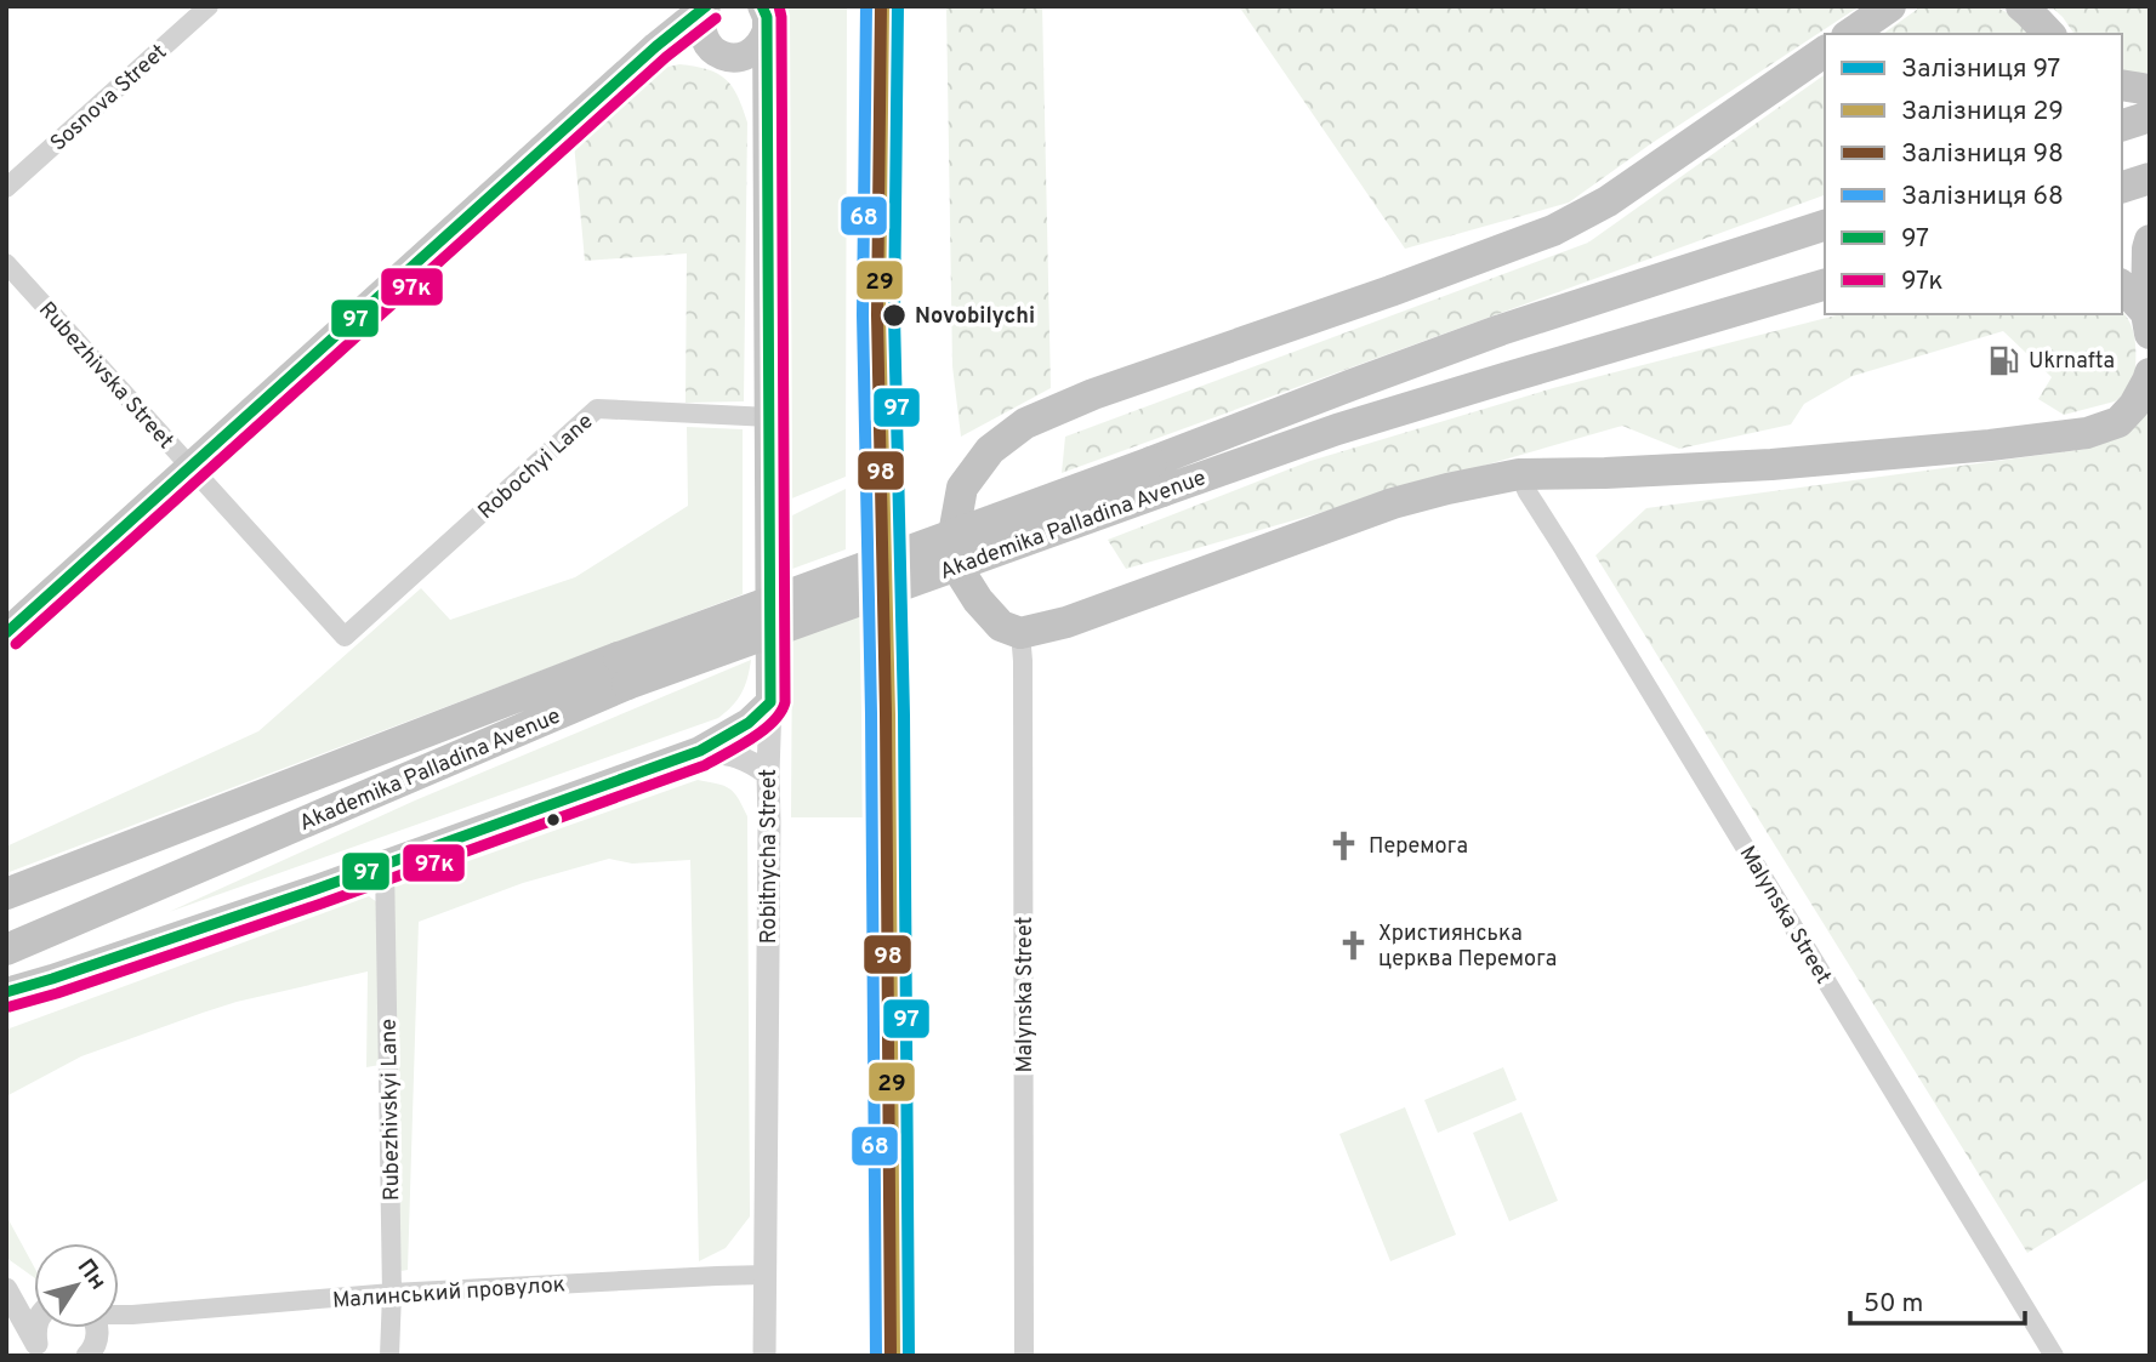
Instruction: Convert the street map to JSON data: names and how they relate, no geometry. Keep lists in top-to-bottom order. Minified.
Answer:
{"streets":{"highway":["Akademika Palladina Avenue"],"main road":["Robitnycha Street"],"street":["Sosnova Street","Rubezhivska Street","Robochyi Lane","Malynska Street","Rubezhivskyi Lane","Малинський провулок"]},"crossings":[["Rubezhivska Street","Robochyi Lane"],["Robochyi Lane","Robitnycha Street"],["Robitnycha Street","Малинський провулок"],["Rubezhivskyi Lane","Малинський провулок"]],"places":{"other":["Novobilychi"],"fuel station":["Ukrnafta"],"church":["Перемога","Християнська церква Перемога"]},"lines":["rail line 97","rail line 29","rail line 98","rail line 68","transit line 97","transit line 97к"],"legend":["Залізниця 97","Залізниця 29","Залізниця 98","Залізниця 68","97","97к"],"scale_bar":"50 m","north":"top right"}
